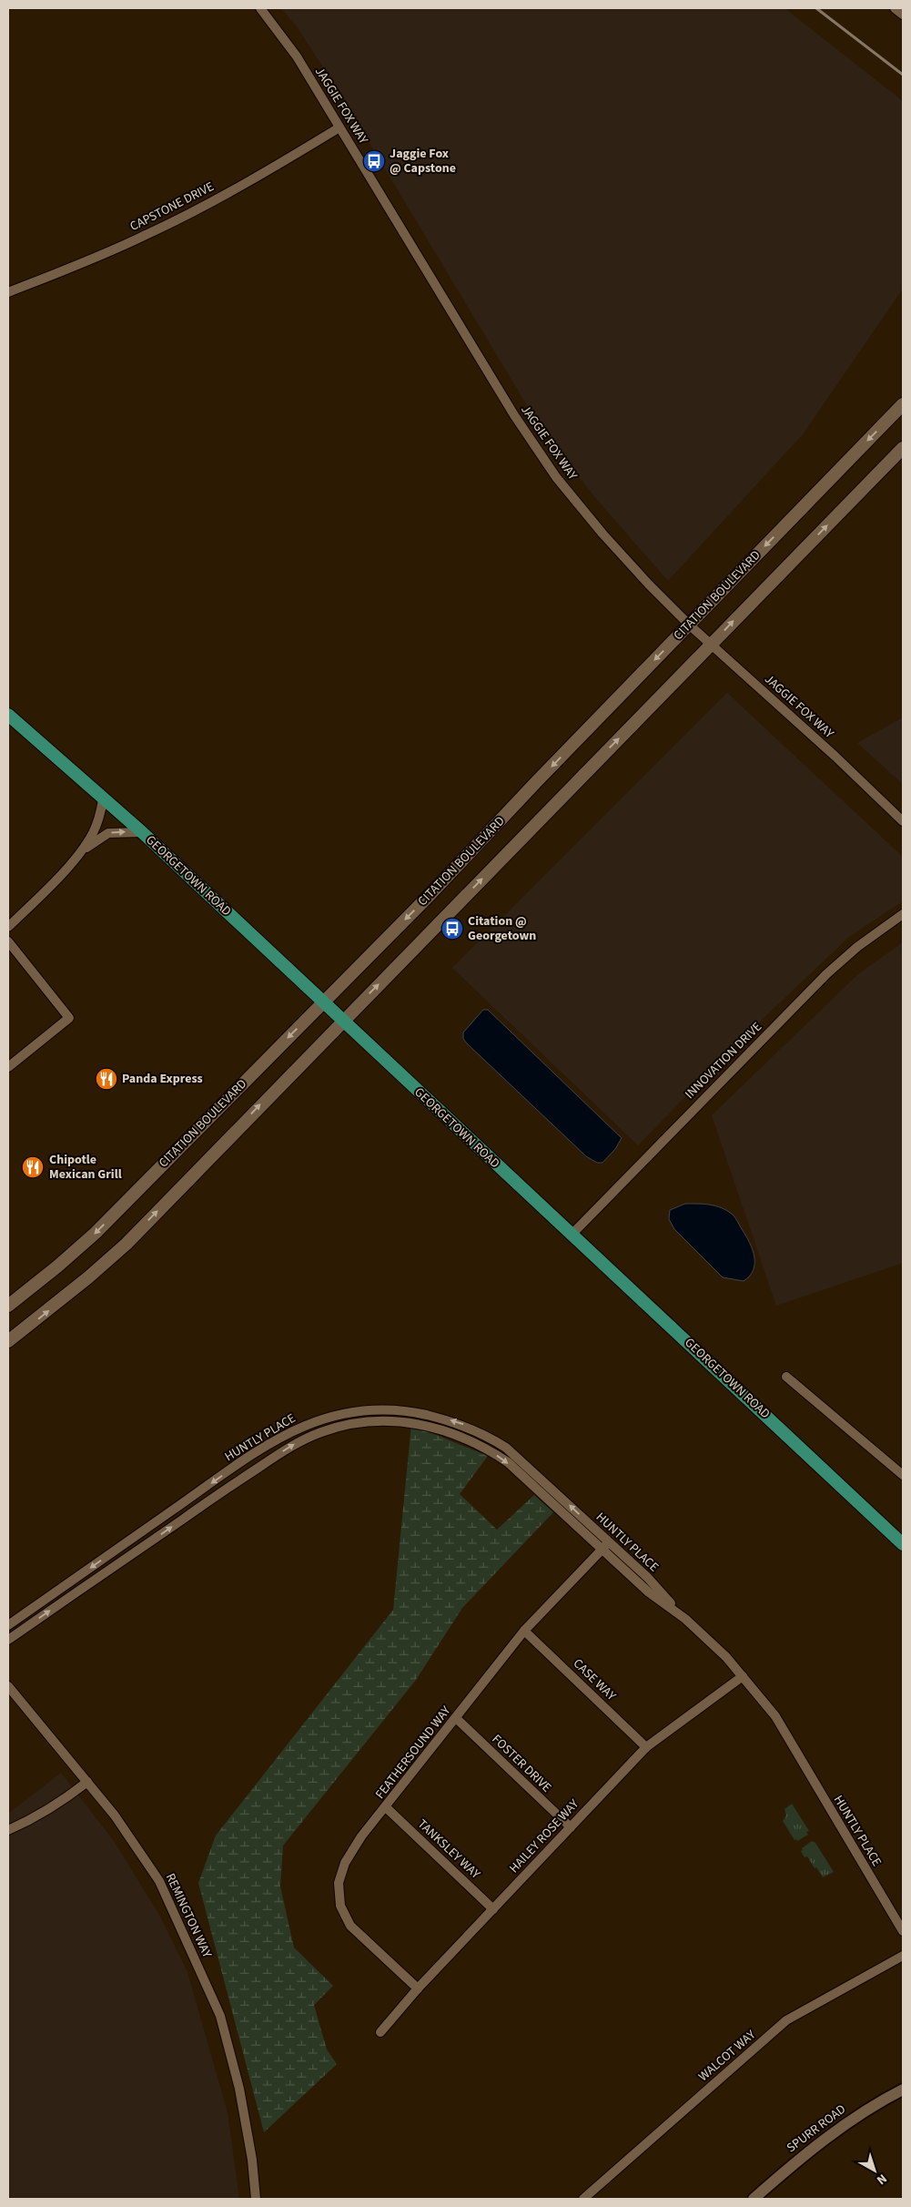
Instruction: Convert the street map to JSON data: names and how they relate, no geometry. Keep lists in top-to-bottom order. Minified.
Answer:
{"streets":{"main road":["CITATION BOULEVARD","GEORGETOWN ROAD"],"street":["JAGGIE FOX WAY","CAPSTONE DRIVE","INNOVATION DRIVE","HUNTLY PLACE","CASE WAY","FEATHERSOUND WAY","FOSTER DRIVE","HAILEY ROSE WAY","TANKSLEY WAY","REMINGTON WAY","WALCOT WAY","SPURR ROAD"]},"crossings":[["JAGGIE FOX WAY","CAPSTONE DRIVE"],["JAGGIE FOX WAY","CITATION BOULEVARD"],["CITATION BOULEVARD","GEORGETOWN ROAD"],["GEORGETOWN ROAD","INNOVATION DRIVE"],["HUNTLY PLACE","FEATHERSOUND WAY"],["HUNTLY PLACE","HAILEY ROSE WAY"],["CASE WAY","FEATHERSOUND WAY"],["CASE WAY","HAILEY ROSE WAY"],["FEATHERSOUND WAY","FOSTER DRIVE"],["FEATHERSOUND WAY","HAILEY ROSE WAY"],["FEATHERSOUND WAY","TANKSLEY WAY"],["FOSTER DRIVE","HAILEY ROSE WAY"],["HAILEY ROSE WAY","TANKSLEY WAY"]],"places":{"bus stop":["Jaggie Fox @ Capstone","Citation @ Georgetown"],"restaurant":["Panda Express","Chipotle Mexican Grill"]},"north":"bottom right"}
